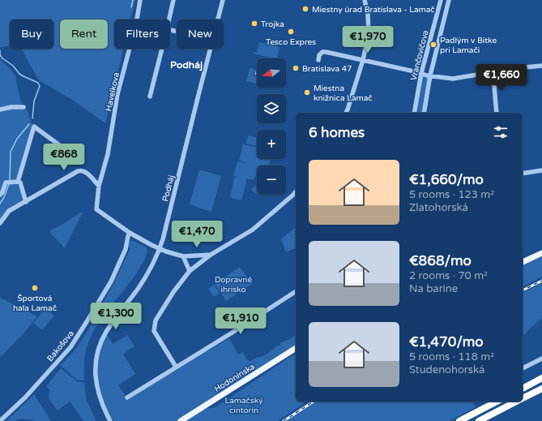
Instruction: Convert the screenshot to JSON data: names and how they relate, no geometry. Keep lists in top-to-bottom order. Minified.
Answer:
{"streets":{"main road":["Hodonínska"],"street":["Vrančovičova","Havelkova","Podháj","Bakošova"]},"crossings":[["Havelkova","Bakošova"]],"districts":["Podháj"],"parks":["Dopravné ihrisko","Lamačský cintorín"],"places":["Miestny úrad Bratislava - Lamač","Trojka","Tesco Expres","Padlým v Bitke pri Lamači","Bratislava 47","Miestna knižnica Lamač","Športová hala Lamač"],"north":"left","page":{"chip":["Buy","Rent","Filters","New"],"price":["€1,970","€1,660","€868","€1,470","€1,300","€1,910"],"map_buttons":["+","−"],"heading":"6 homes","list":[{"name":"€1,660/mo","note":"5 rooms · 123 m² · Zlatohorská"},{"name":"€868/mo","note":"2 rooms · 70 m² · Na barine"},{"name":"€1,470/mo","note":"5 rooms · 118 m² · Studenohorská"}]}}
